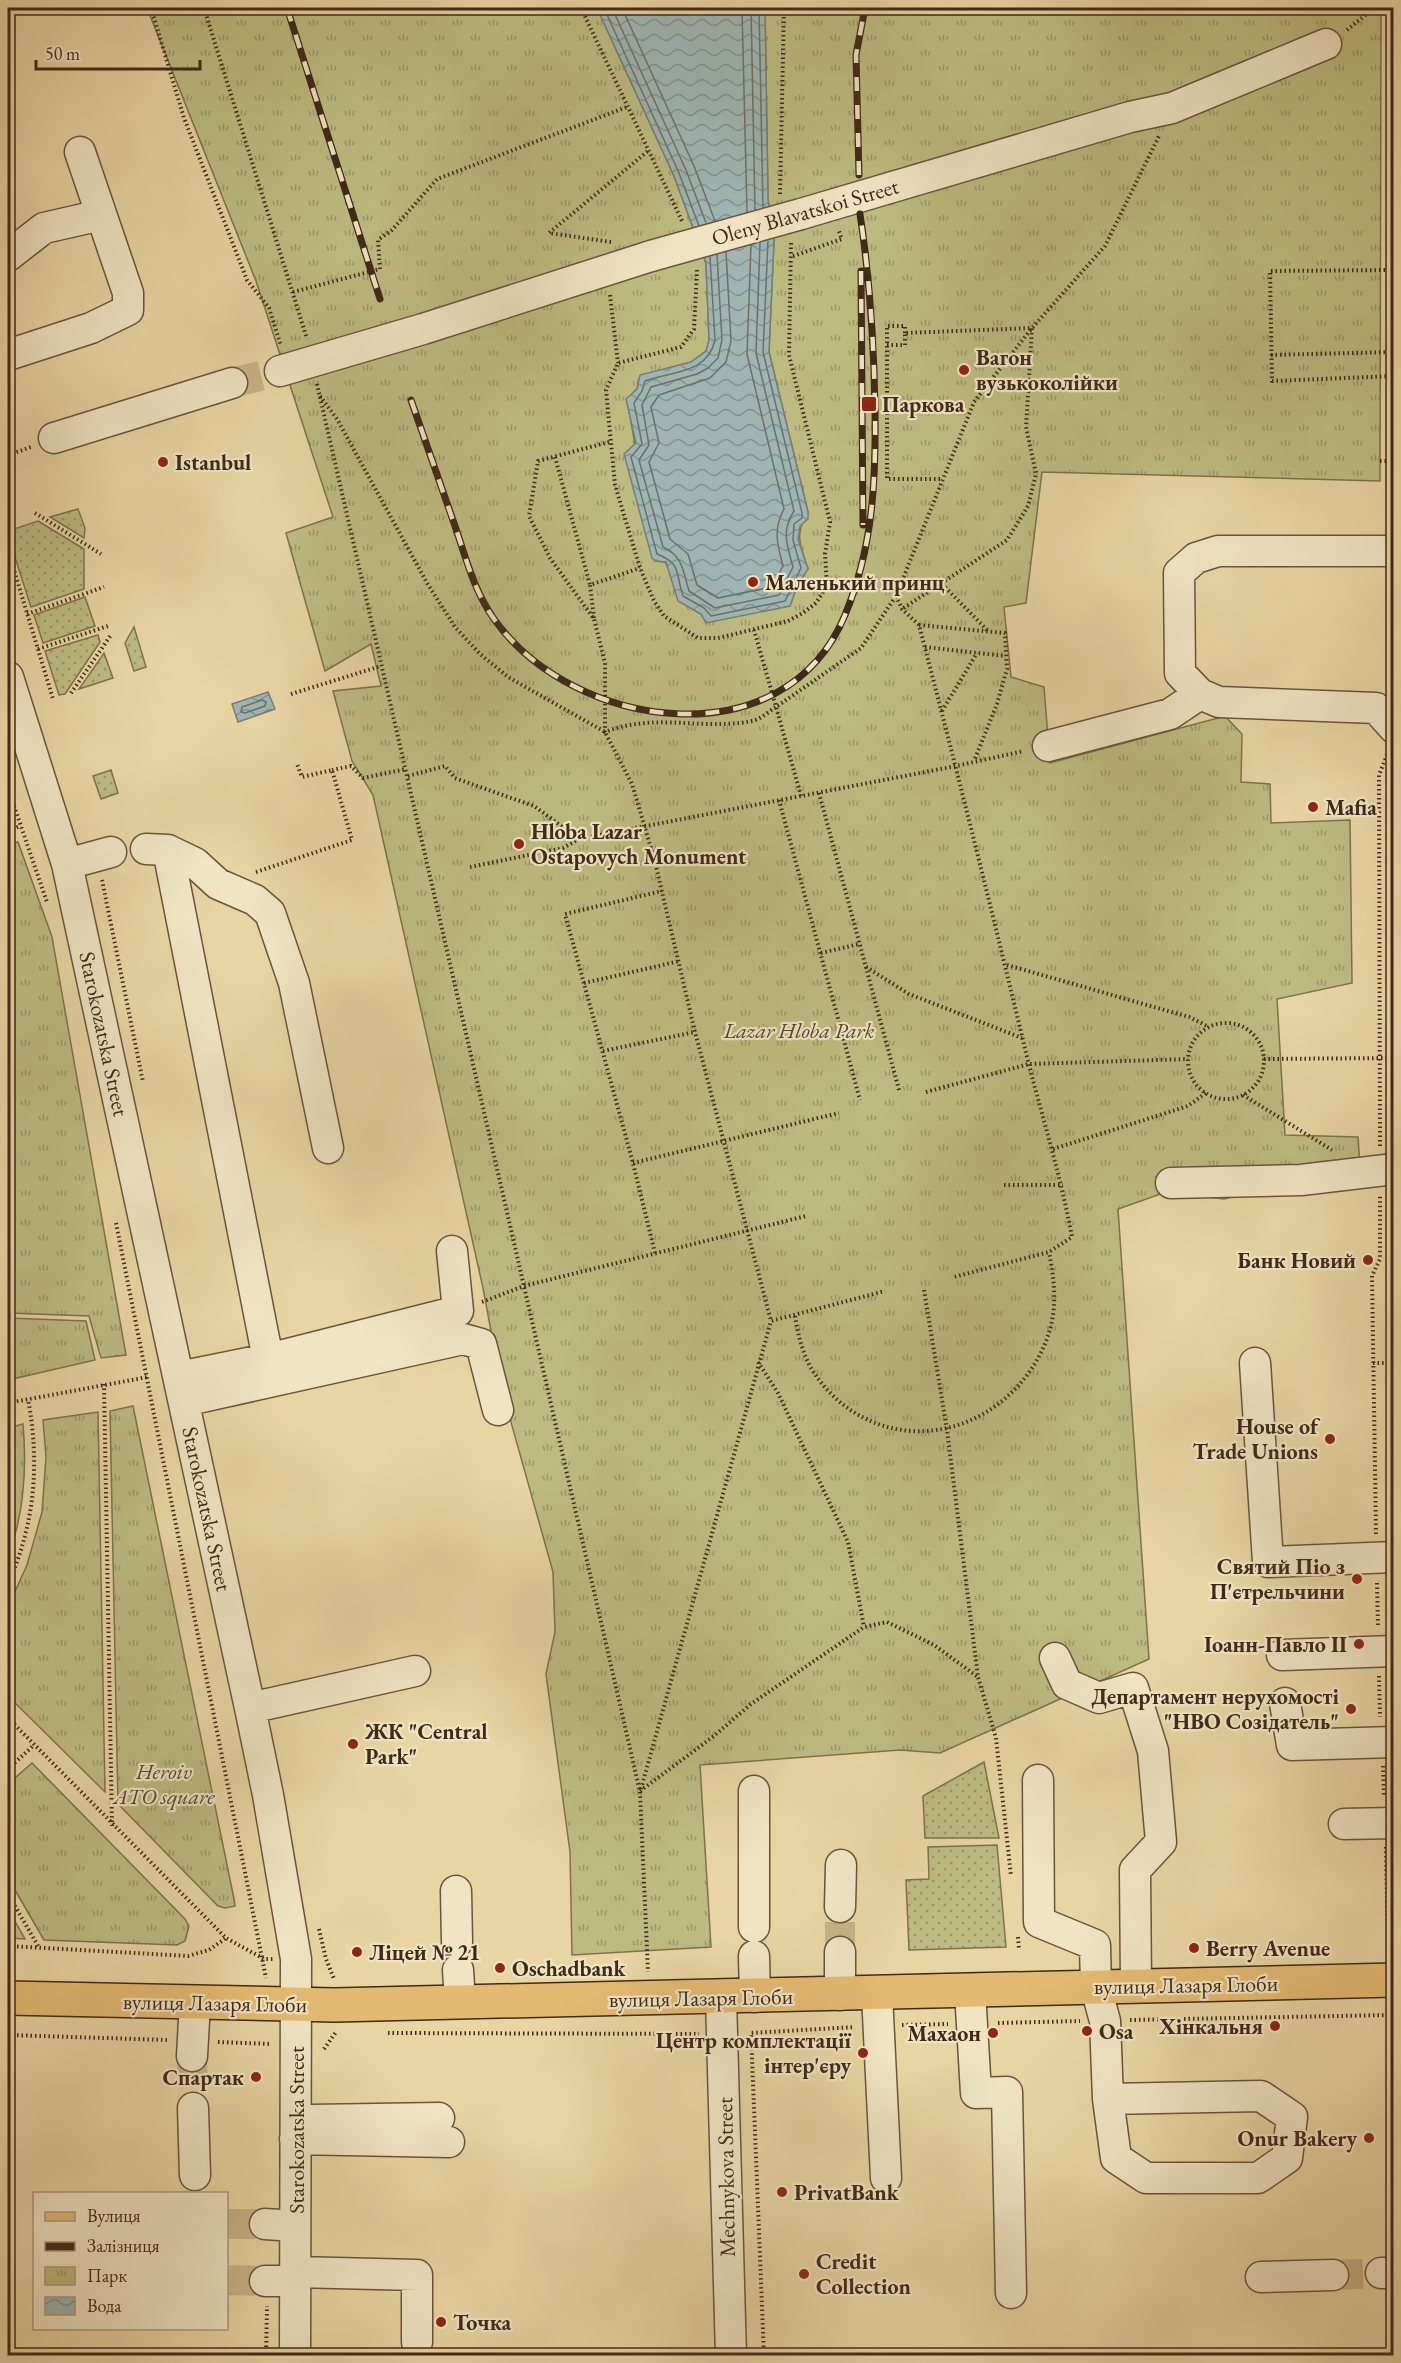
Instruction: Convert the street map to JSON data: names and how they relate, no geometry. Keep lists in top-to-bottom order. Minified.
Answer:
{"streets":{"main road":["вулиця Лазаря Глоби"],"street":["Oleny Blavatskoi Street","Starokozatska Street","Mechnykova Street"]},"crossings":[["Starokozatska Street","вулиця Лазаря Глоби"],["вулиця Лазаря Глоби","Mechnykova Street"]],"parks":["Lazar Hloba Park","Heroiv ATO square"],"places":{"other":["Вагон вузькоколійки","Istanbul","Маленький принц","Mafia","Hloba Lazar Ostapovych Monument","Банк Новий","House of Trade Unions","Святий Піо з П'єтрельчини","Іоанн-Павло II","Департамент нерухомості \"НВО Созідатель\"","ЖК \"Central Park\"","Berry Avenue","Ліцей № 21","Oschadbank","Хінкальня","Osa","Махаон","Центр комплектації інтер'єру","Спартак","Onur Bakery","PrivatBank","Credit Collection","Точка"],"transit":["Паркова"]},"legend":["Вулиця","Залізниця","Парк","Вода"],"scale_bar":"50 m"}
